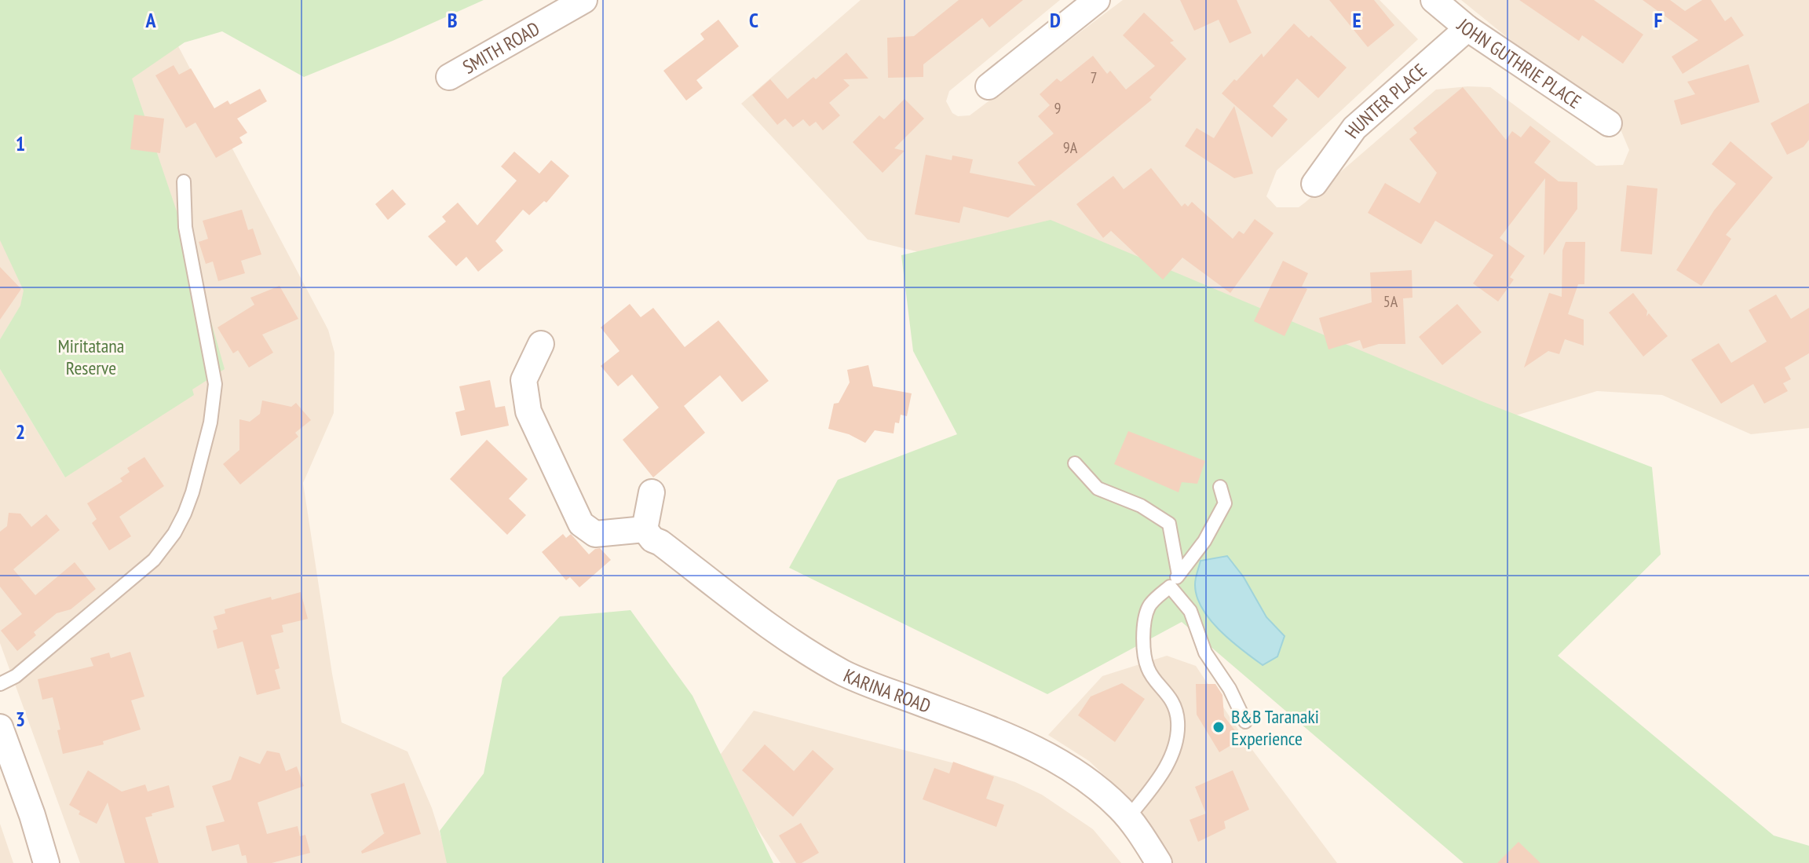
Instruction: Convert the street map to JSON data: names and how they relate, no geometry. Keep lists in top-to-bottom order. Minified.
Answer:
{"streets":{"street":["SMITH ROAD","JOHN GUTHRIE PLACE","HUNTER PLACE","KARINA ROAD"]},"crossings":[["JOHN GUTHRIE PLACE","HUNTER PLACE"]],"parks":["Miritatana Reserve"],"places":["B&B Taranaki Experience"],"house_numbers":["7","9","9A","5A"],"grid":{"columns":["A","B","C","D","E","F"],"rows":["1","2","3"]}}
